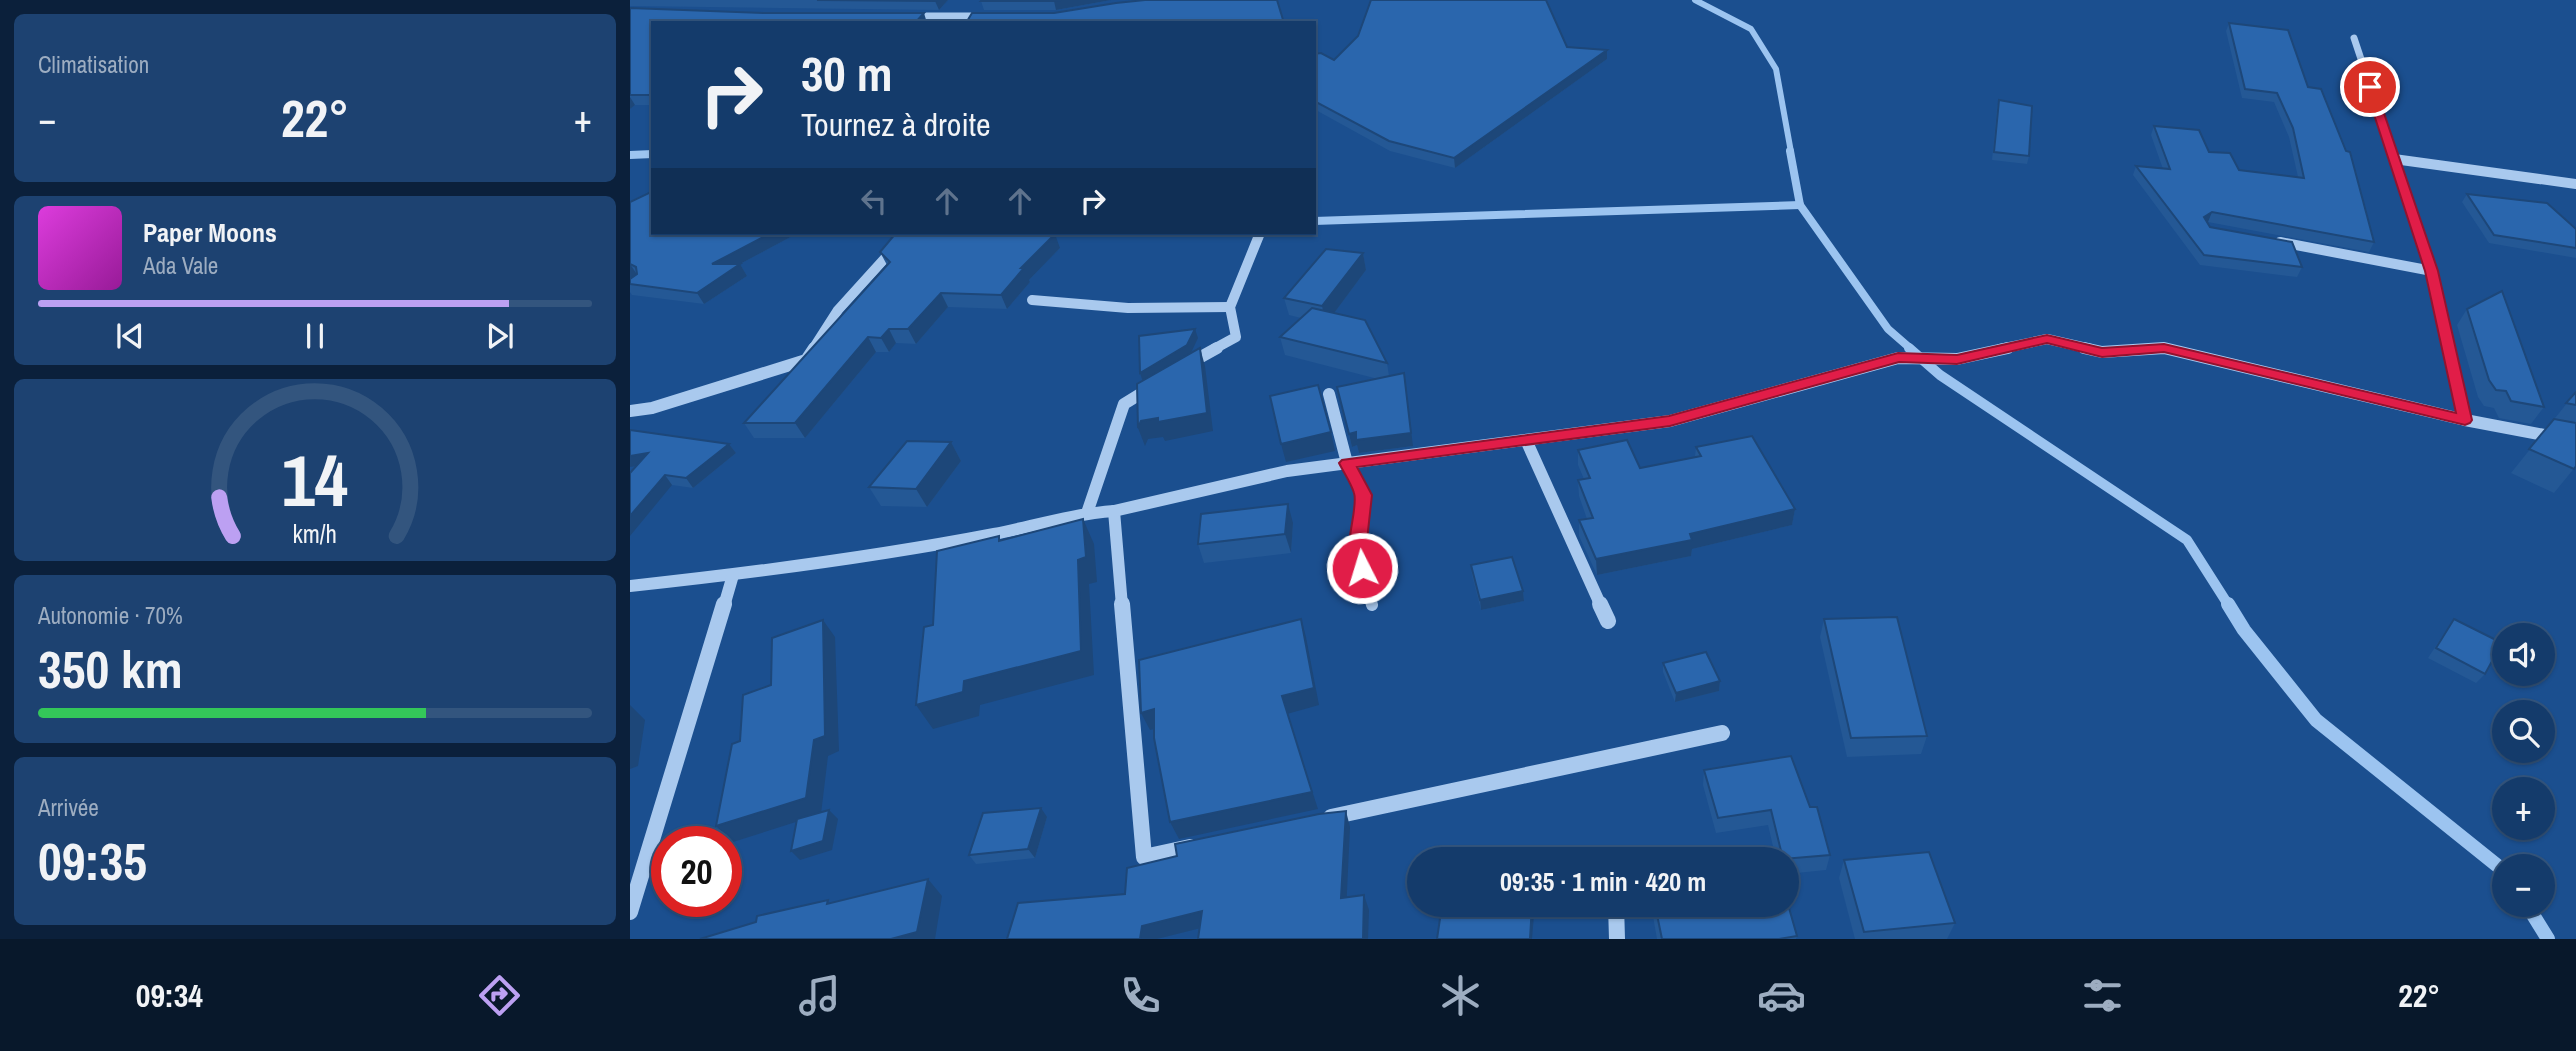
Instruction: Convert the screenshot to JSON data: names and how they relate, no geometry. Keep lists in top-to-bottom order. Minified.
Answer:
{"page":{"tile":["Climatisation",["Autonomie · 70%","350 km"],["Arrivée","09:35"]],"turn":["30 m","Tournez à droite"],"heat":["−","22°","+"],"song":["Paper Moons","Ada Vale"],"map_buttons":["+","−"],"limit":"20","trip":"09:35 · 1 min · 420 m","tabs":["09:34","22°"],"gauge":["14","km/h"]}}
